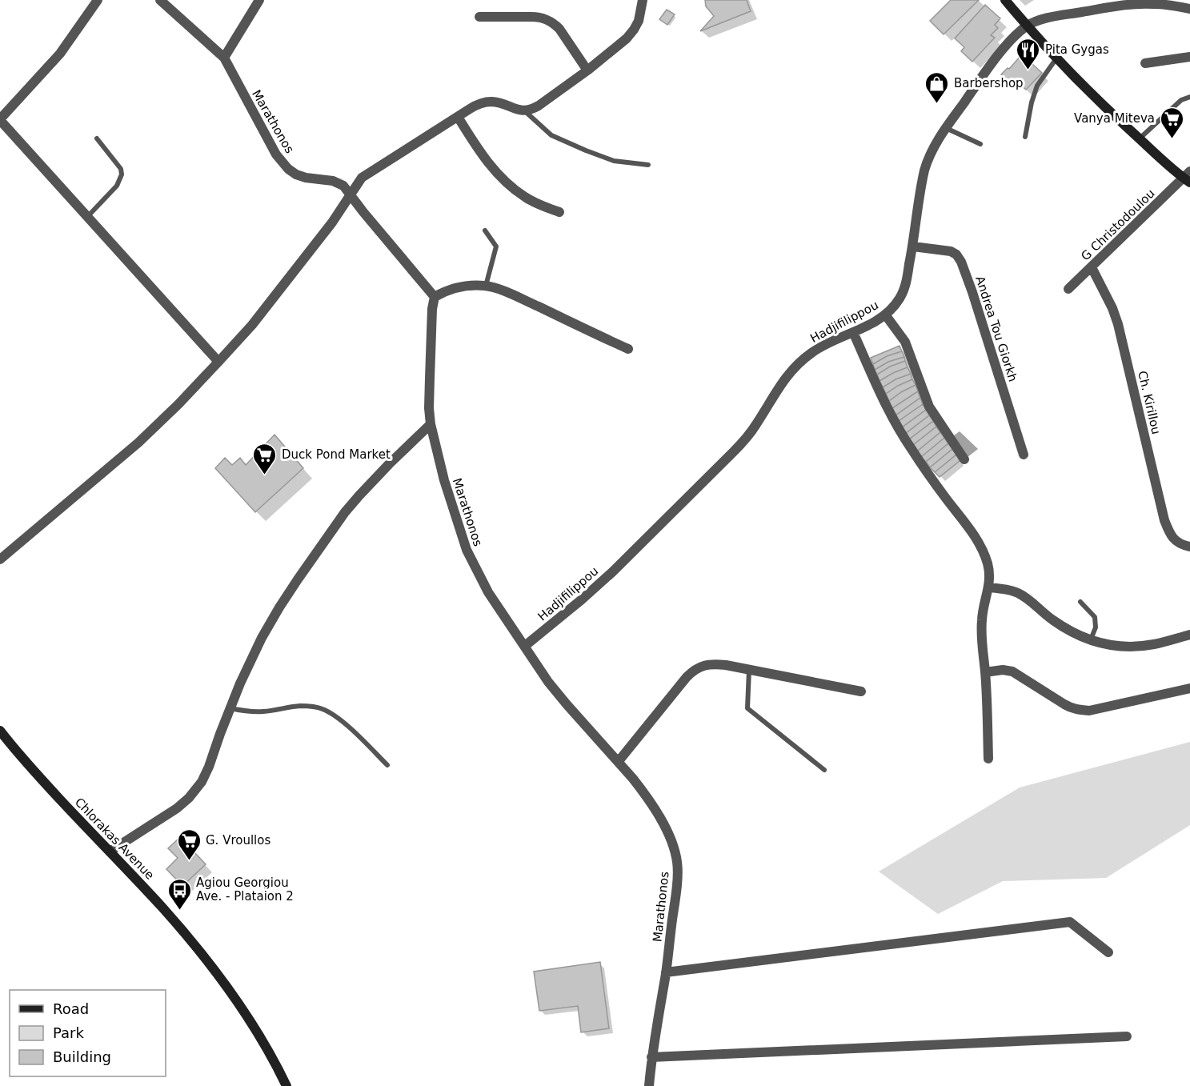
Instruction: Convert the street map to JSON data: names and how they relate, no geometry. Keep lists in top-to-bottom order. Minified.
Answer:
{"streets":{"main road":["Chlorakas Avenue"],"street":["Marathonos","G Christodoulou","Hadjifilippou","Andrea Tou Giorkh","Ch. Kirillou"]},"crossings":[["Marathonos","Hadjifilippou"],["G Christodoulou","Ch. Kirillou"],["Hadjifilippou","Andrea Tou Giorkh"]],"places":{"restaurant":["Pita Gygas"],"shop":["Barbershop"],"supermarket":["Vanya Miteva","Duck Pond Market","G. Vroullos"],"bus stop":["Agiou Georgiou Ave. - Plataion 2"]},"legend":["Road","Park","Building"]}
